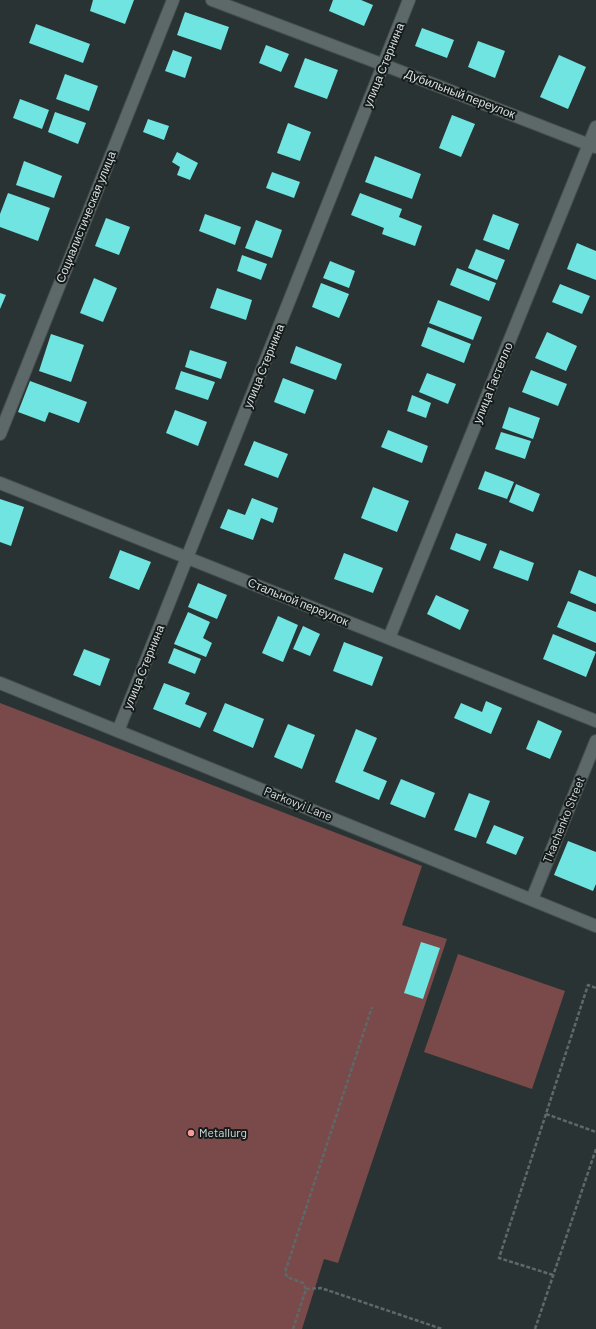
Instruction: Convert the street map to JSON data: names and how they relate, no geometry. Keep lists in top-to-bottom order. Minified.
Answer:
{"streets":{"street":["улица Стернина","Дубильный переулок","Социалистическая улица","улица Гастелло","Стальной переулок","Parkovyi Lane","Tkachenko Street"]},"crossings":[["улица Стернина","Дубильный переулок"],["улица Стернина","Стальной переулок"],["улица Стернина","Parkovyi Lane"],["Дубильный переулок","улица Гастелло"],["улица Гастелло","Стальной переулок"],["Parkovyi Lane","Tkachenko Street"]],"places":["Metallurg"]}
